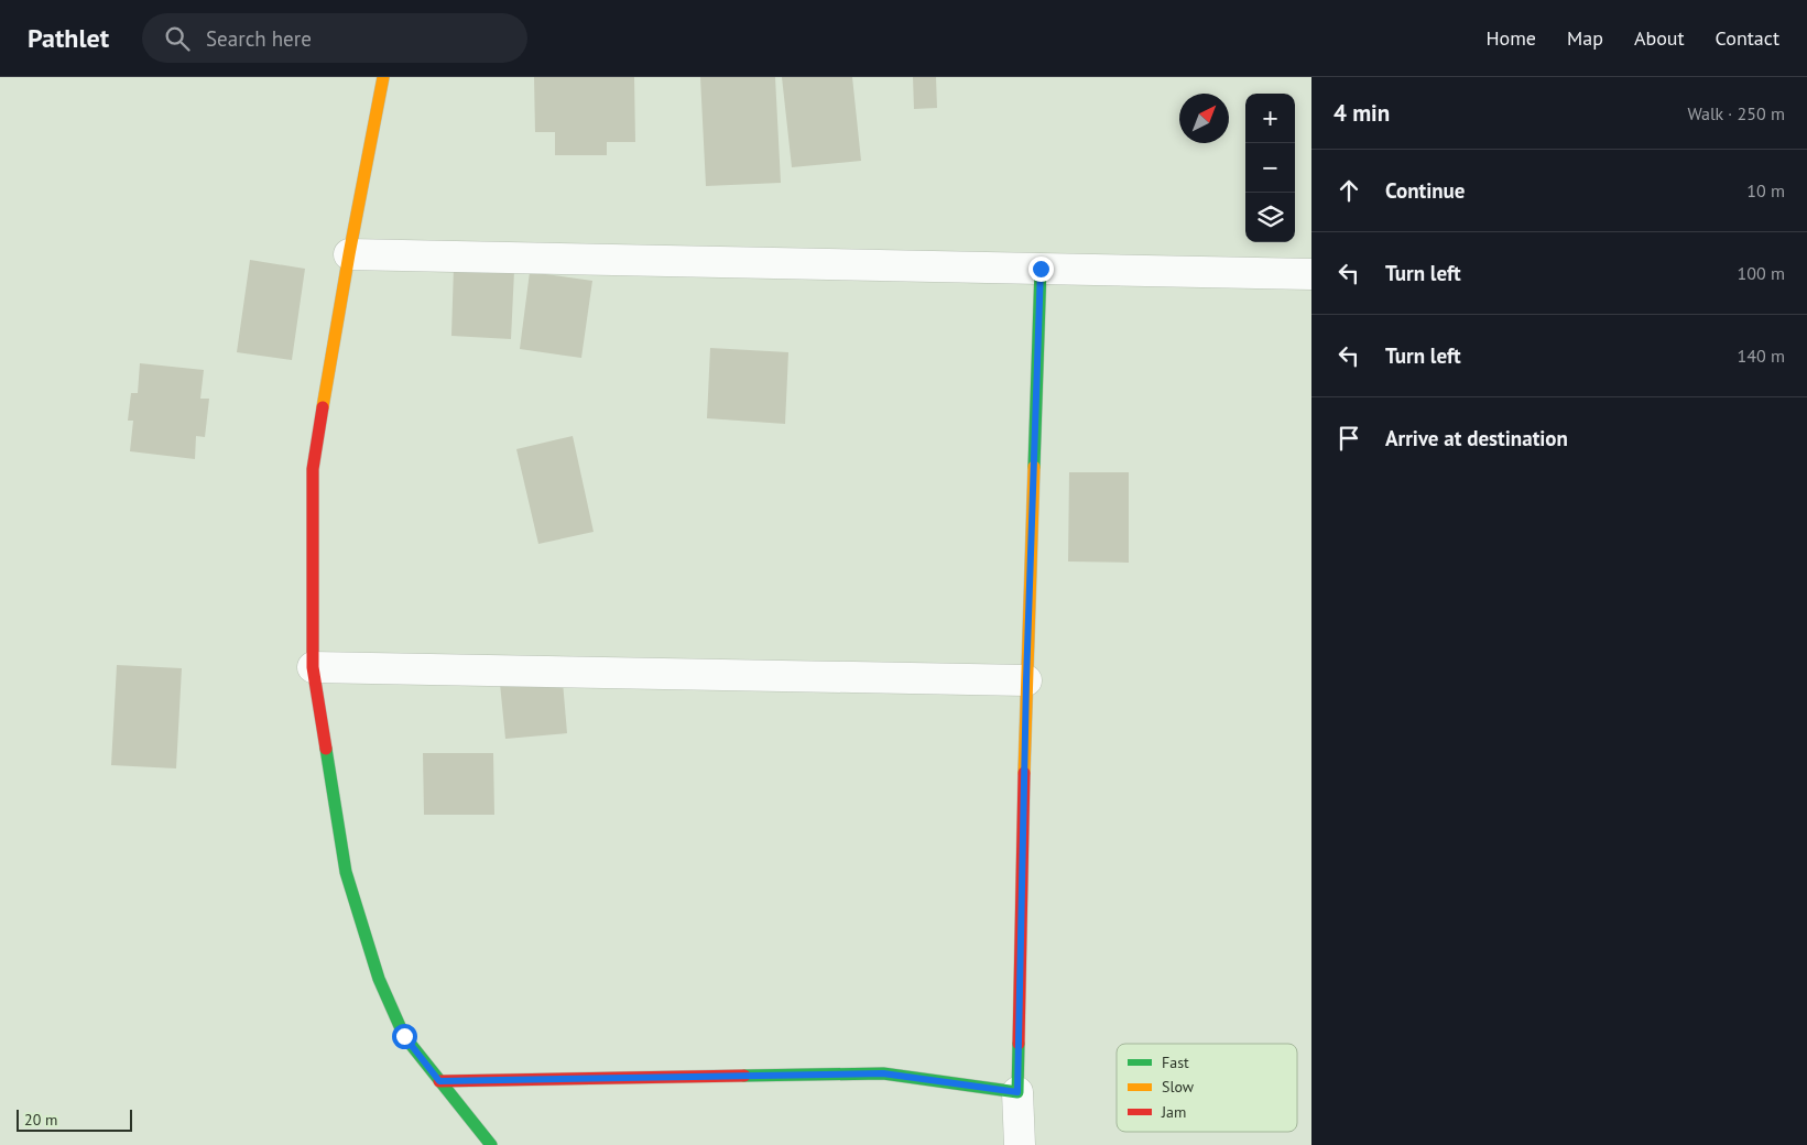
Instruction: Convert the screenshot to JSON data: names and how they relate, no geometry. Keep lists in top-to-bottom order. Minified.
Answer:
{"legend":["Fast","Slow","Jam"],"scale_bar":"20 m","north":"top right","page":{"header":"Pathlet","search":"Search here","nav":["Home","Map","About","Contact"],"heading":["4 min","Walk · 250 m"],"map_buttons":["+","−"],"list":[["Continue","10 m"],["Turn left","100 m"],["Turn left","140 m"],"Arrive at destination"],"scale":"20 m"}}
